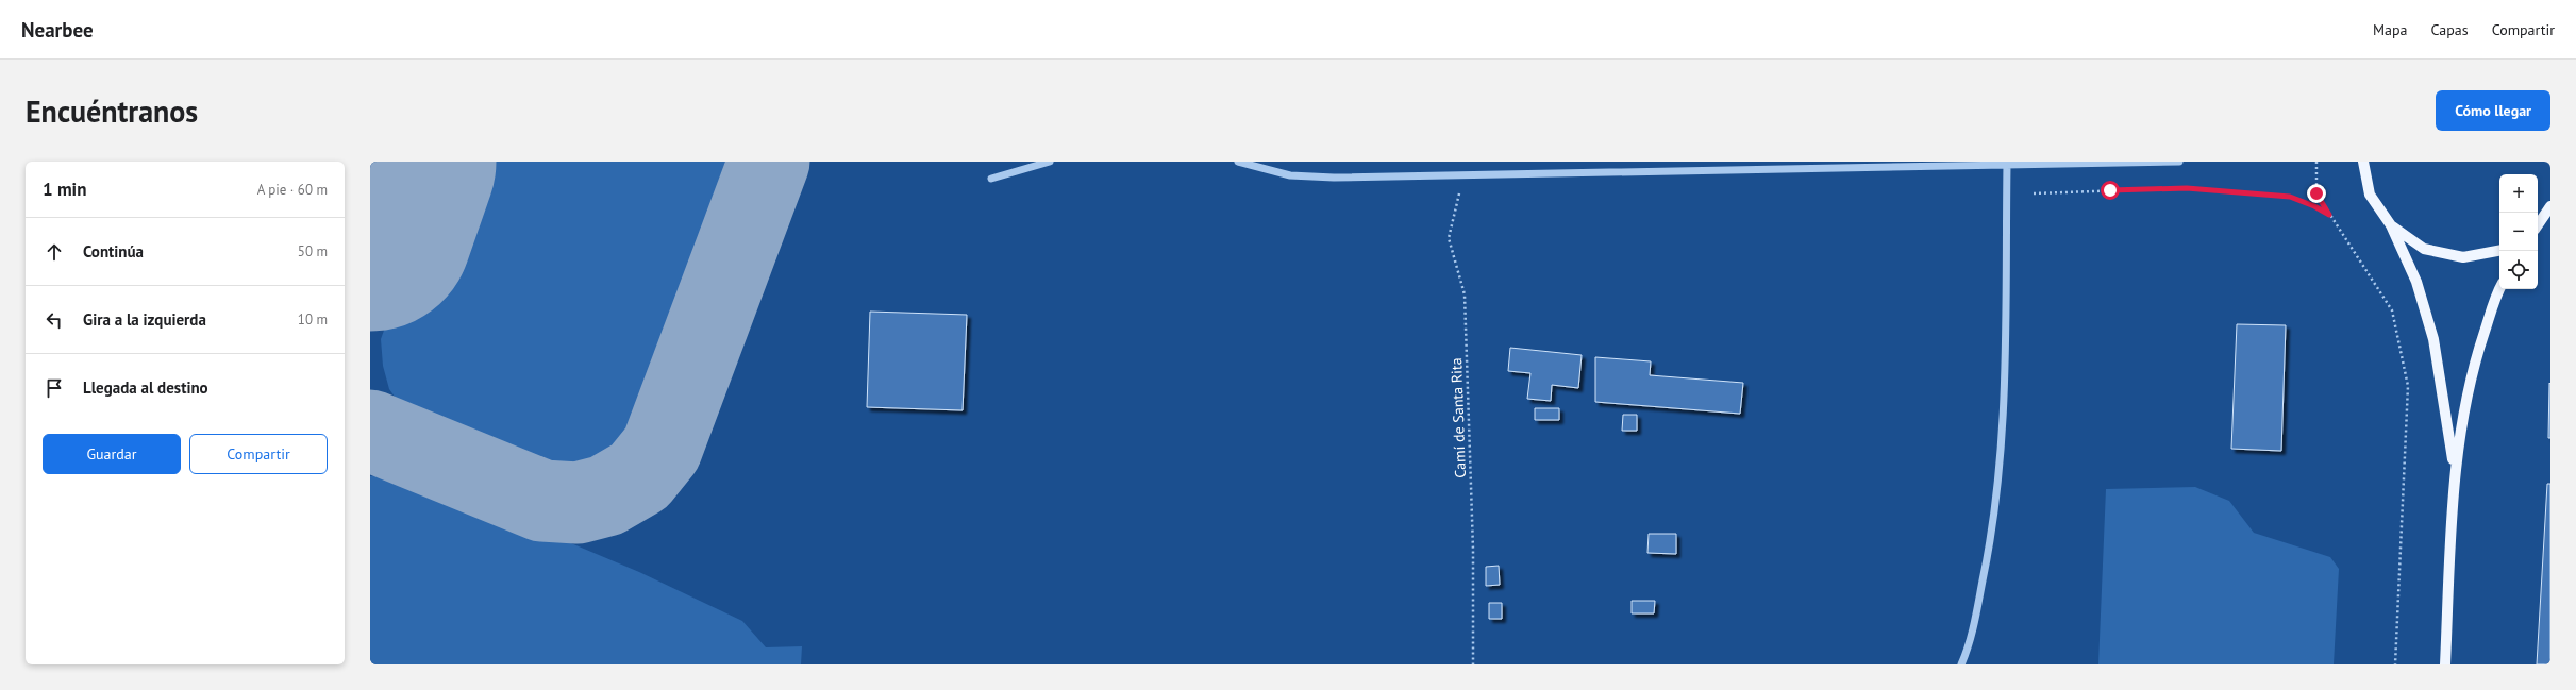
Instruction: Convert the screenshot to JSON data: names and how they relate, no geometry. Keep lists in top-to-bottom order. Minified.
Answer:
{"streets":{"path":["Camí de Santa Rita"]},"page":{"header":"Nearbee","nav":["Mapa","Capas","Compartir"],"buttons":["Cómo llegar",["Guardar","Compartir"]],"title":"Encuéntranos","heading":["1 min","A pie · 60 m"],"map_buttons":["+","−"],"list":[["Continúa","50 m"],["Gira a la izquierda","10 m"],"Llegada al destino"]}}
